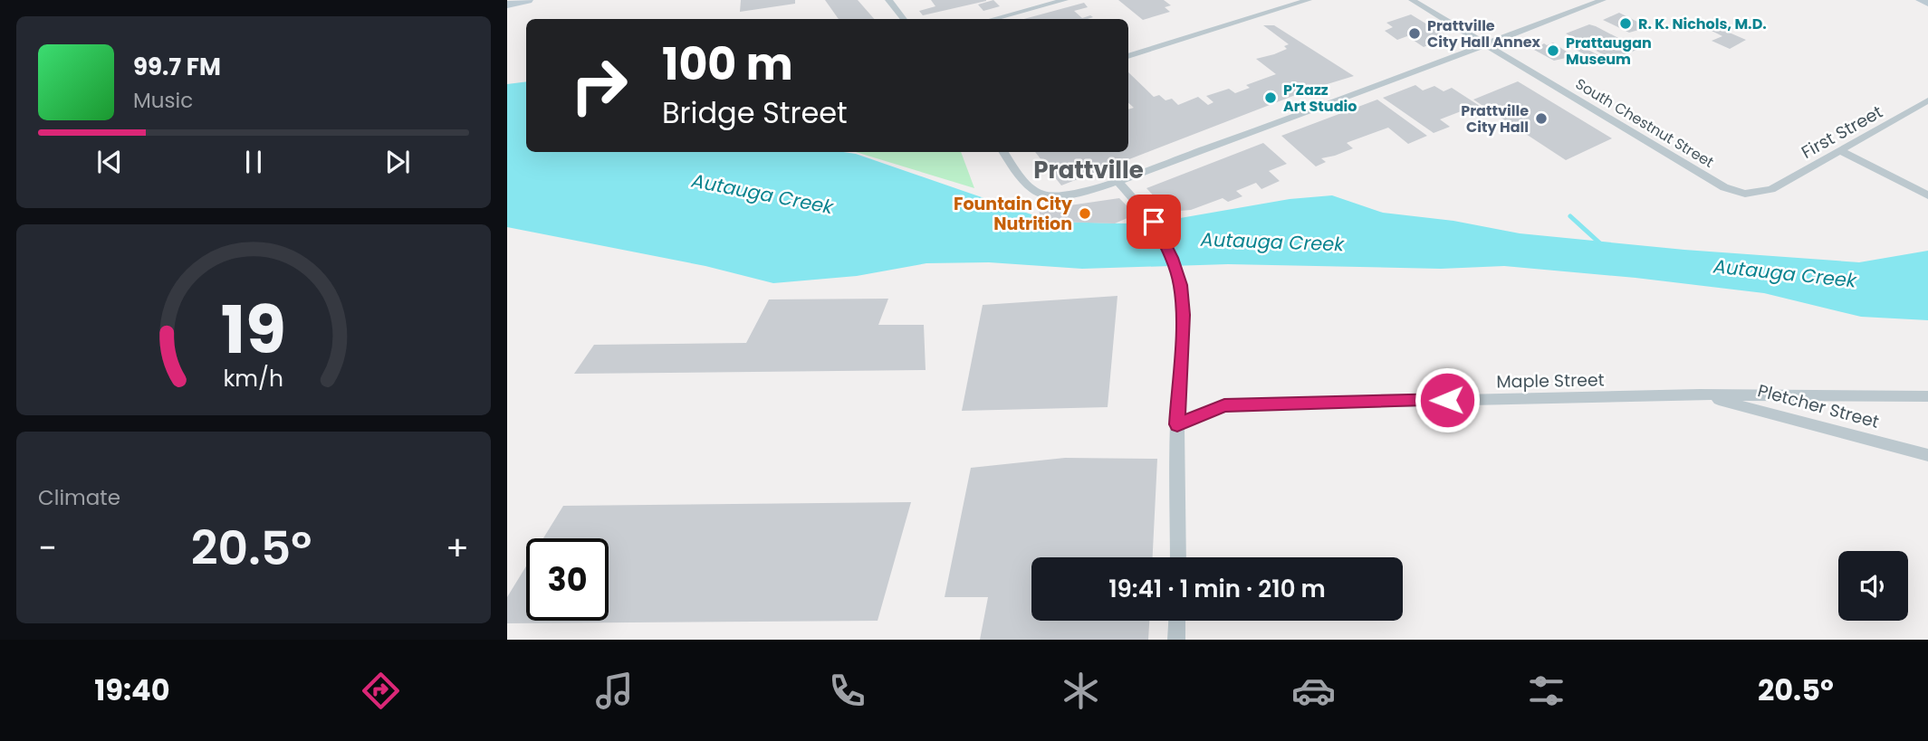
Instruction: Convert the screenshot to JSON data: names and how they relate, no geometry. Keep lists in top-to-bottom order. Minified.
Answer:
{"streets":{"street":["South Chestnut Street","First Street","Maple Street","Pletcher Street"]},"crossings":[["South Chestnut Street","First Street"],["Maple Street","Pletcher Street"]],"districts":["Prattville"],"water":["Autauga Creek"],"places":["R. K. Nichols, M.D.","Prattville City Hall Annex","Prattaugan Museum","P'Zazz Art Studio","Prattville City Hall","Fountain City Nutrition"],"page":{"turn":["100 m","Bridge Street"],"song":["99.7 FM","Music"],"tile":"Climate","heat":["−","20.5°","+"],"limit":"30","trip":"19:41 · 1 min · 210 m","tabs":["19:40","20.5°"],"gauge":["19","km/h"]}}
